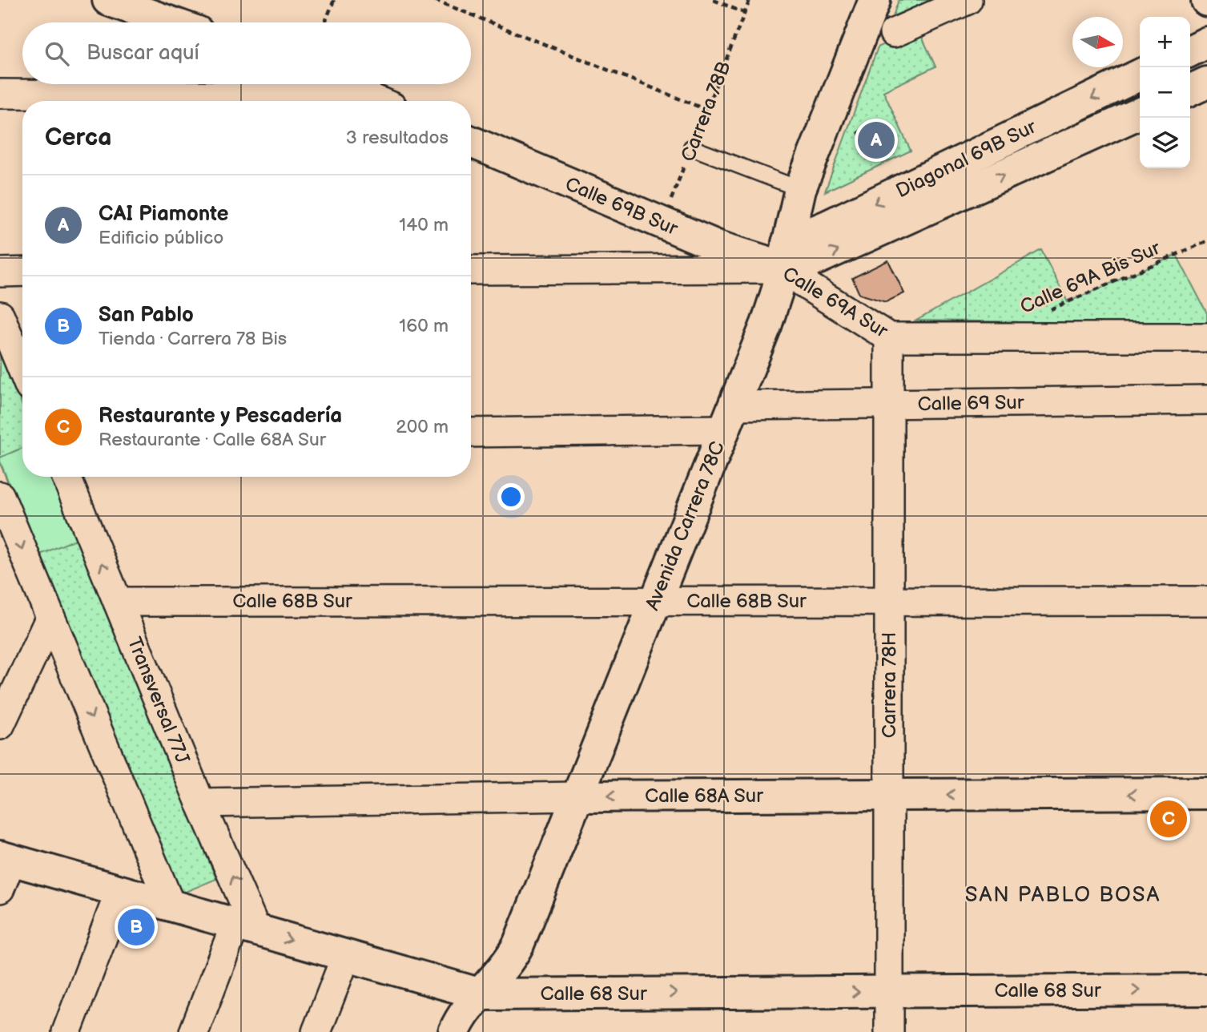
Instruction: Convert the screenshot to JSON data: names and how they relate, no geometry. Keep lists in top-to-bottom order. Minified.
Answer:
{"streets":{"street":["Diagonal 69B Sur","Calle 69B Sur","Calle 69A Sur","Calle 69 Sur","Avenida Carrera 78C","Calle 68B Sur","Carrera 78H","Transversal 77J","Calle 68A Sur","Calle 68 Sur"],"path":["Carrera 78B","Calle 69A Bis Sur"]},"crossings":[["Carrera 78B","Calle 69B Sur"],["Diagonal 69B Sur","Calle 69B Sur"],["Diagonal 69B Sur","Calle 69A Sur"],["Diagonal 69B Sur","Avenida Carrera 78C"],["Calle 69B Sur","Calle 69A Sur"],["Calle 69B Sur","Avenida Carrera 78C"],["Calle 69A Sur","Avenida Carrera 78C"],["Calle 69A Sur","Carrera 78H"],["Calle 69 Sur","Avenida Carrera 78C"],["Calle 69 Sur","Carrera 78H"],["Avenida Carrera 78C","Calle 68B Sur"],["Avenida Carrera 78C","Calle 68A Sur"],["Avenida Carrera 78C","Calle 68 Sur"],["Calle 68B Sur","Carrera 78H"],["Calle 68B Sur","Transversal 77J"],["Carrera 78H","Calle 68A Sur"],["Carrera 78H","Calle 68 Sur"],["Transversal 77J","Calle 68A Sur"],["Transversal 77J","Calle 68 Sur"]],"one_way":["Calle 68A Sur","Calle 68 Sur"],"districts":["SAN PABLO BOSA"],"north":"right","page":{"map_buttons":["+","−"],"search":"Buscar aquí","heading":["Cerca","3 resultados"],"pins":["A","C","B"],"list":[{"mark":"A","name":"CAI Piamonte","note":"Edificio público","value":"140 m"},{"mark":"B","name":"San Pablo","note":"Tienda · Carrera 78 Bis","value":"160 m"},{"mark":"C","name":"Restaurante y Pescadería","note":"Restaurante · Calle 68A Sur","value":"200 m"}]}}
